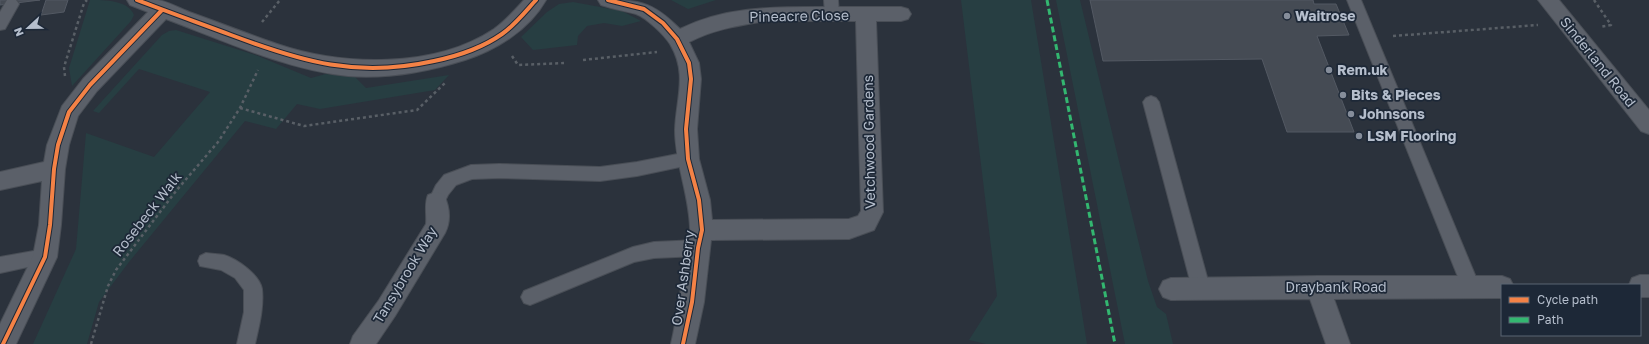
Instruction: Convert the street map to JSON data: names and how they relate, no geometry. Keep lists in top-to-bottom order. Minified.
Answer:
{"streets":{"street":["Pineacre Close","Sinderland Road","Vetchwood Gardens","Tansybrook Way","Over Ashberry","Draybank Road"],"path":["Rosebeck Walk"]},"crossings":[["Pineacre Close","Vetchwood Gardens"],["Pineacre Close","Over Ashberry"],["Vetchwood Gardens","Over Ashberry"]],"places":["Waitrose","Rem.uk","Bits & Pieces","Johnsons","LSM Flooring"],"legend":["Cycle path","Path"],"north":"left"}
